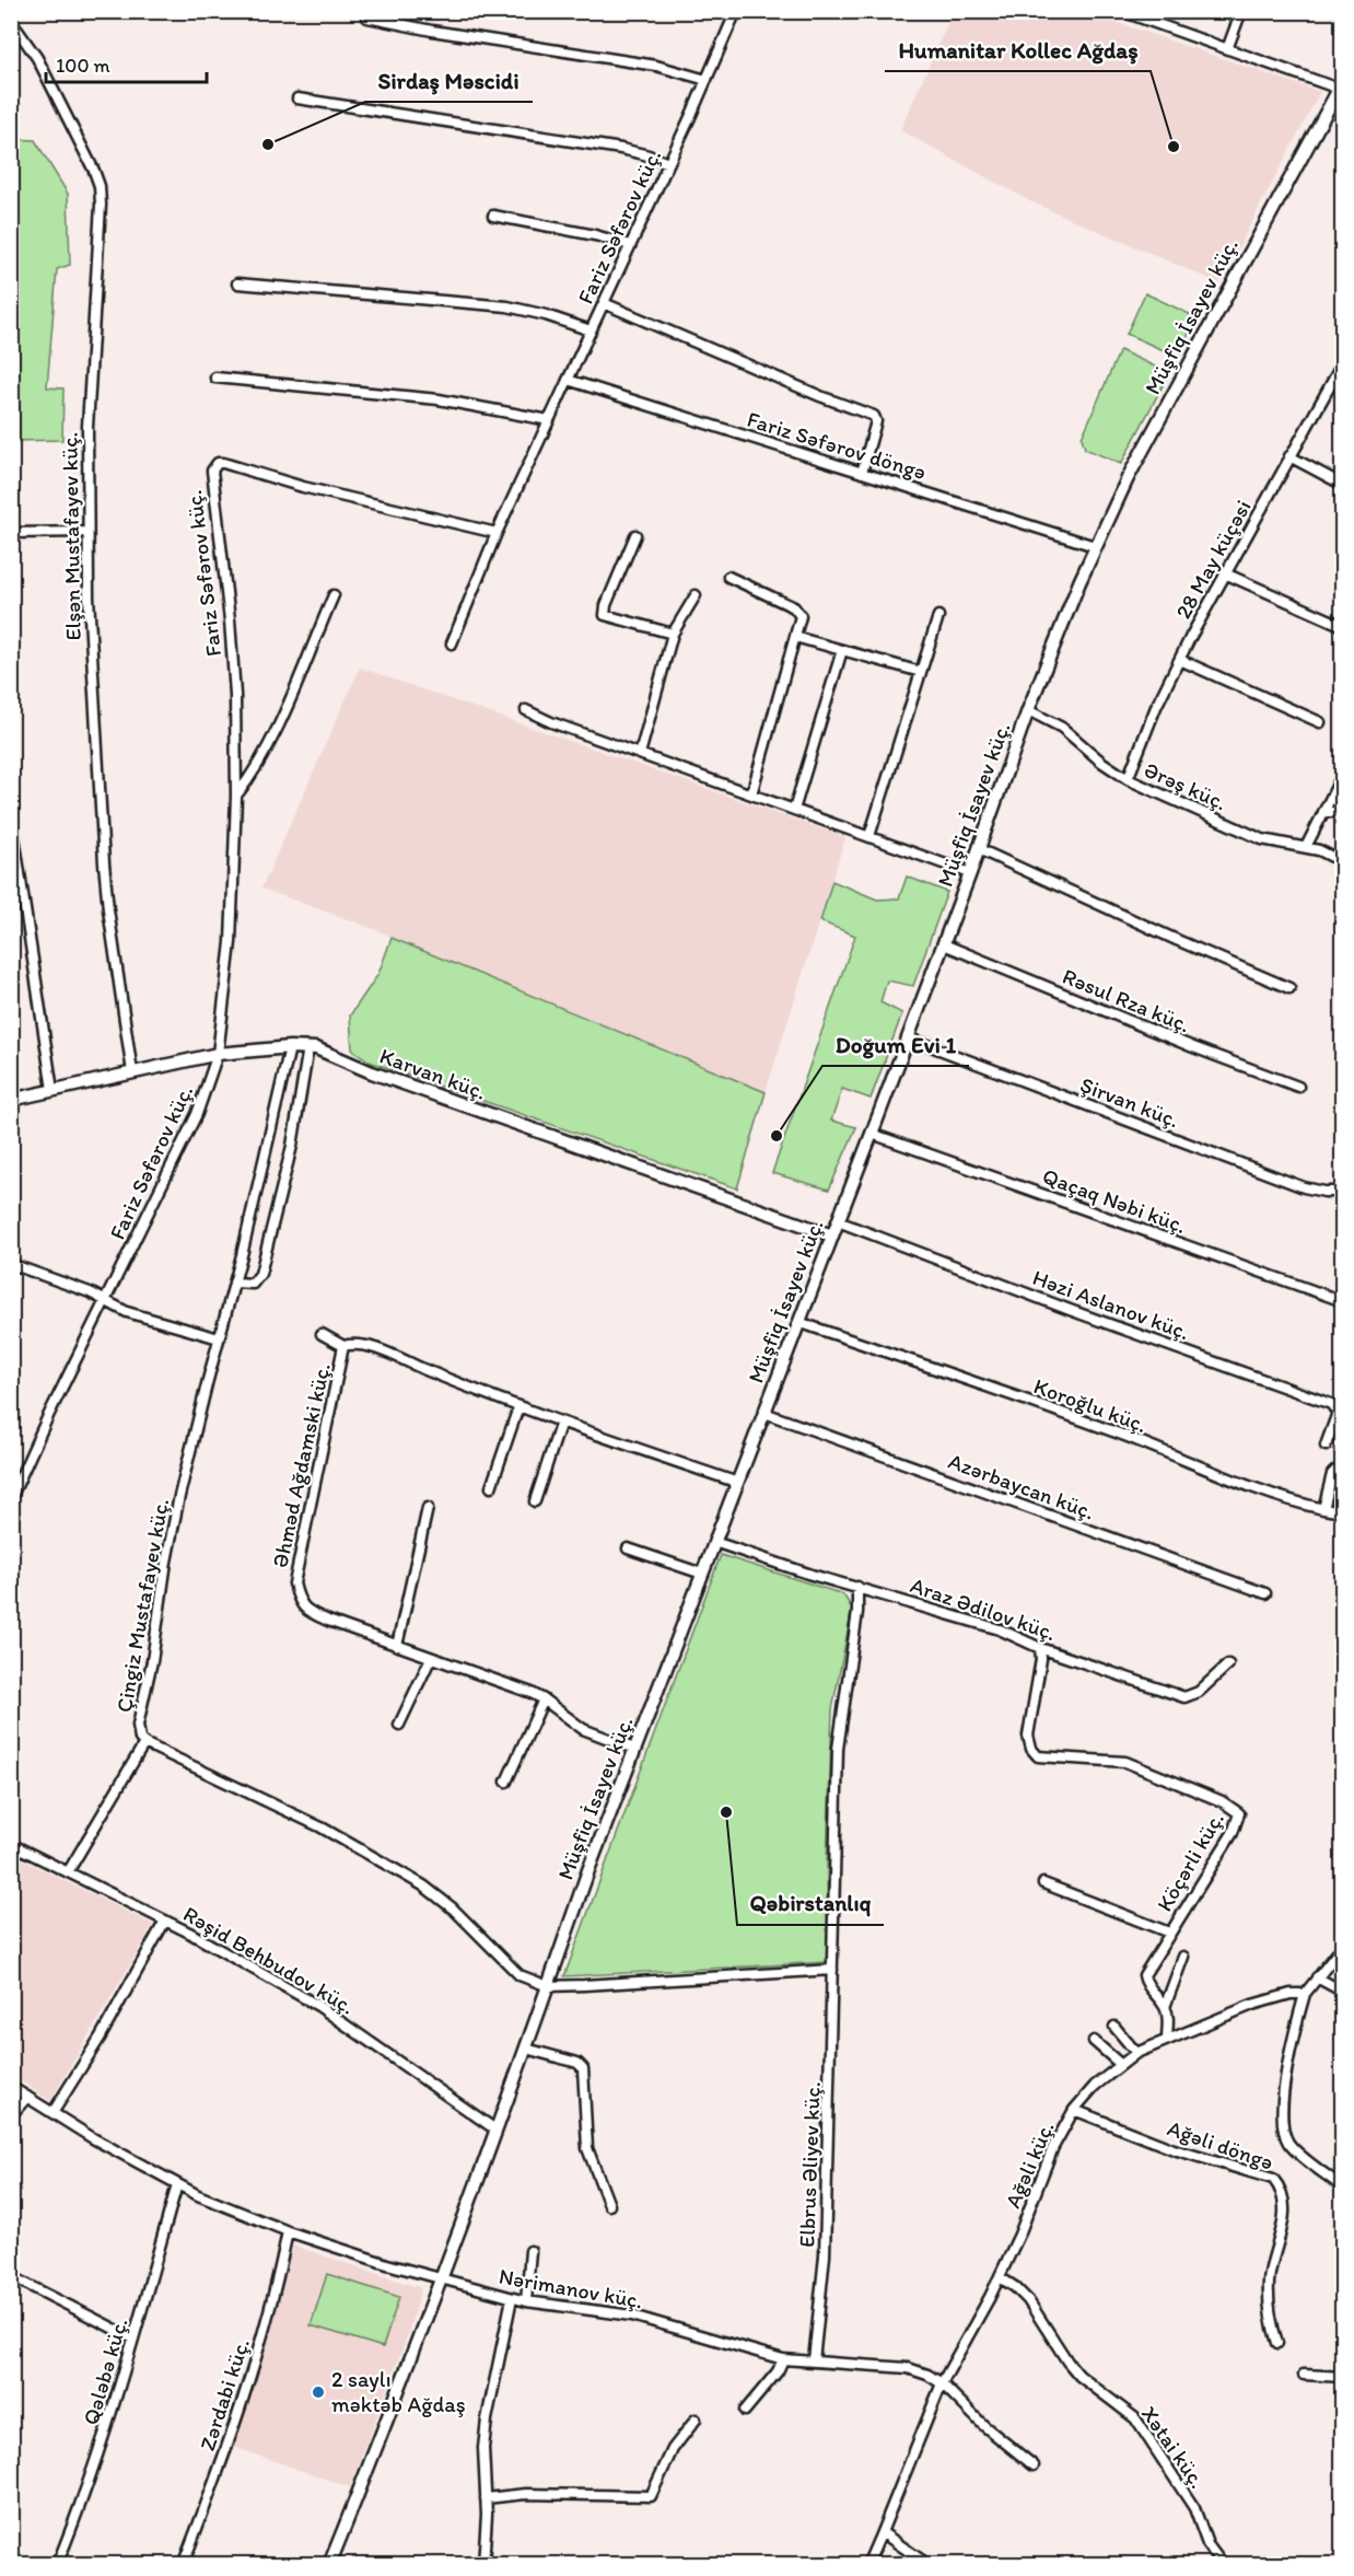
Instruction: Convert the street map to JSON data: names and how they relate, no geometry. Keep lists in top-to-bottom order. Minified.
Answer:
{"streets":{"street":["Fariz Səfərov küç.","Müşfiq İsayev küç.","Fariz Səfərov döngə","Elşən Mustafayev küç.","28 May küçəsi","Ərəş küç.","Rəsul Rza küç.","Karvan küç.","Şirvan küç.","Qaçaq Nəbi küç.","Həzi Aslanov küç.","Koroğlu küç.","Əhməd Ağdamski küç.","Azərbaycan küç.","Çingiz Mustafayev küç.","Araz Ədilov küç.","Köçərli küç.","Rəşid Behbudov küç.","Ağəli döngə","Elbrus Əliyev küç.","Ağəli küç.","Nərimanov küç.","Qələbə küç.","Zərdabi küç.","Xətai küç."]},"crossings":[["Fariz Səfərov küç.","Fariz Səfərov döngə"],["Fariz Səfərov küç.","Karvan küç."],["Müşfiq İsayev küç.","Fariz Səfərov döngə"],["Müşfiq İsayev küç.","Ərəş küç."],["Müşfiq İsayev küç.","Rəsul Rza küç."],["Müşfiq İsayev küç.","Karvan küç."],["Müşfiq İsayev küç.","Şirvan küç."],["Müşfiq İsayev küç.","Qaçaq Nəbi küç."],["Müşfiq İsayev küç.","Həzi Aslanov küç."],["Müşfiq İsayev küç.","Koroğlu küç."],["Müşfiq İsayev küç.","Əhməd Ağdamski küç."],["Müşfiq İsayev küç.","Azərbaycan küç."],["Müşfiq İsayev küç.","Çingiz Mustafayev küç."],["Müşfiq İsayev küç.","Araz Ədilov küç."],["Müşfiq İsayev küç.","Rəşid Behbudov küç."],["Müşfiq İsayev küç.","Nərimanov küç."],["Elşən Mustafayev küç.","Karvan küç."],["28 May küçəsi","Ərəş küç."],["Karvan küç.","Çingiz Mustafayev küç."],["Araz Ədilov küç.","Köçərli küç."],["Araz Ədilov küç.","Elbrus Əliyev küç."],["Ağəli döngə","Ağəli küç."],["Elbrus Əliyev küç.","Nərimanov küç."],["Ağəli küç.","Nərimanov küç."],["Ağəli küç.","Xətai küç."],["Nərimanov küç.","Qələbə küç."],["Nərimanov küç.","Zərdabi küç."]],"places":["Sirdaş Məscidi","Humanitar Kollec Ağdaş","Doğum Evi 1","Qəbirstanlıq","2 saylı məktəb Ağdaş"],"scale_bar":"100 m"}
